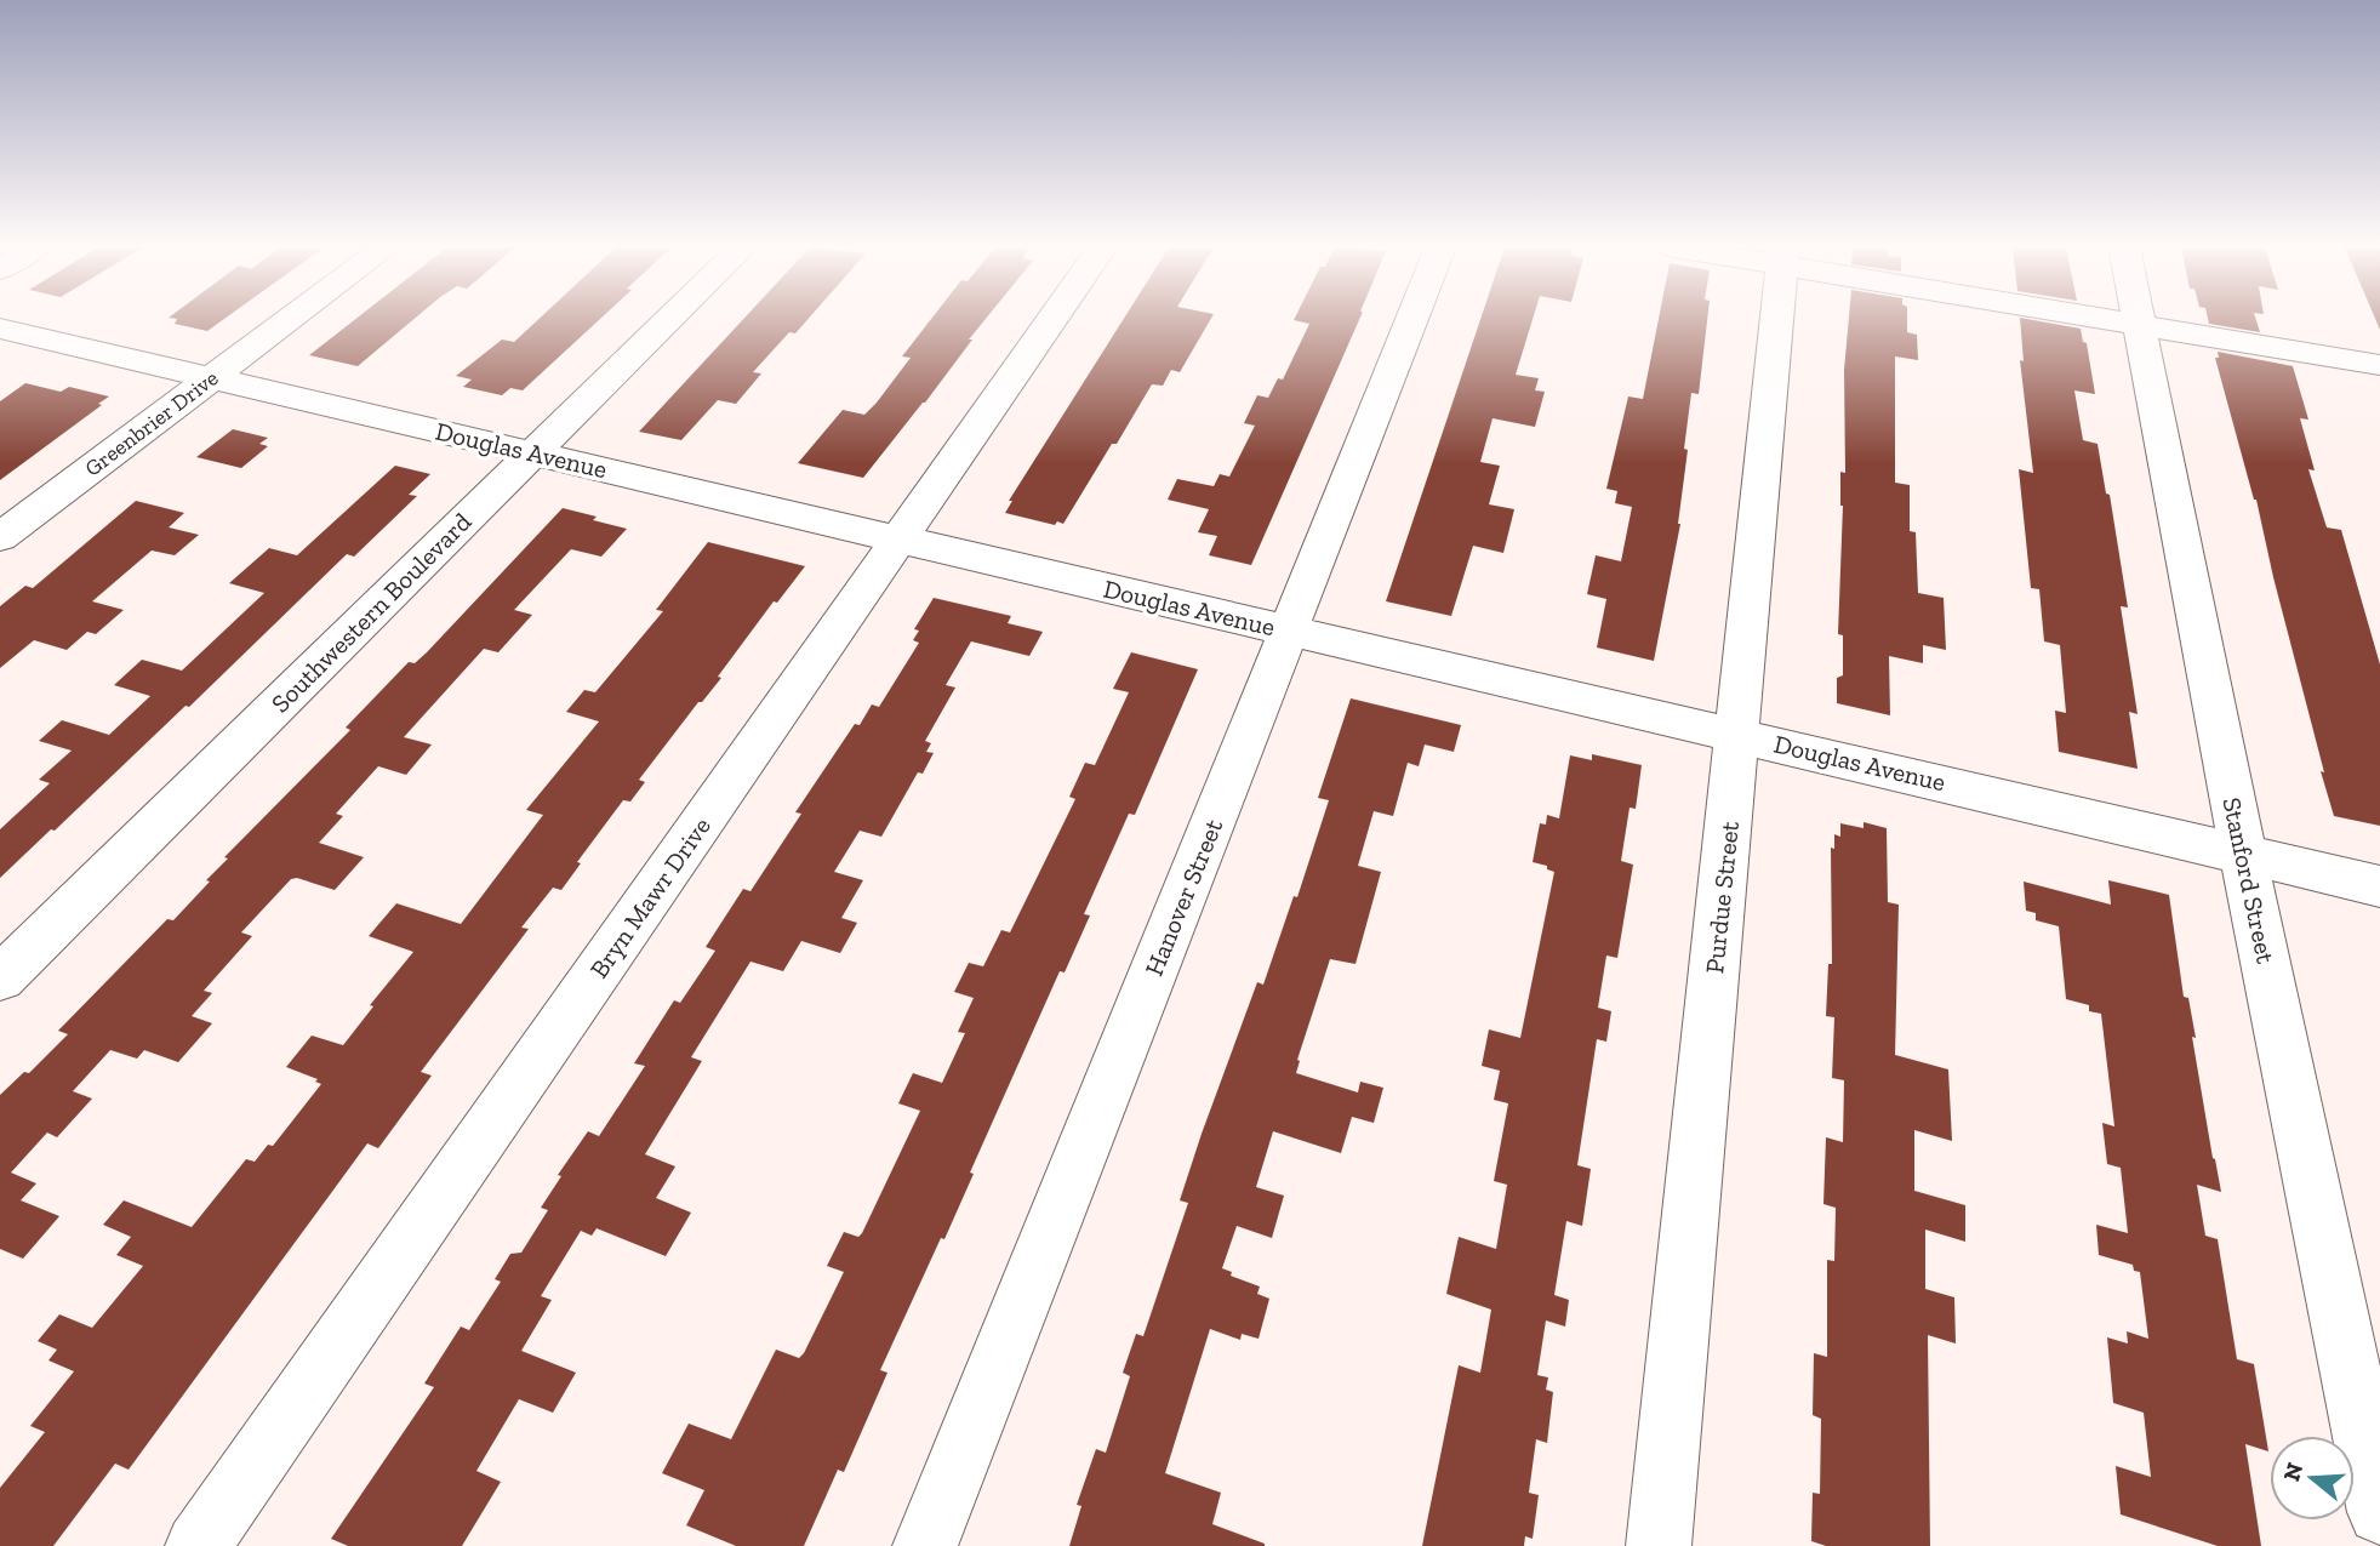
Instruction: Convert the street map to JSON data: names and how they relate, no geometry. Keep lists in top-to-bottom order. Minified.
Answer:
{"streets":{"street":["Greenbrier Drive","Douglas Avenue","Southwestern Boulevard","Stanford Street","Bryn Mawr Drive","Hanover Street","Purdue Street"]},"crossings":[["Greenbrier Drive","Douglas Avenue"],["Douglas Avenue","Southwestern Boulevard"],["Douglas Avenue","Stanford Street"],["Douglas Avenue","Bryn Mawr Drive"],["Douglas Avenue","Hanover Street"],["Douglas Avenue","Purdue Street"]],"north":"left"}
